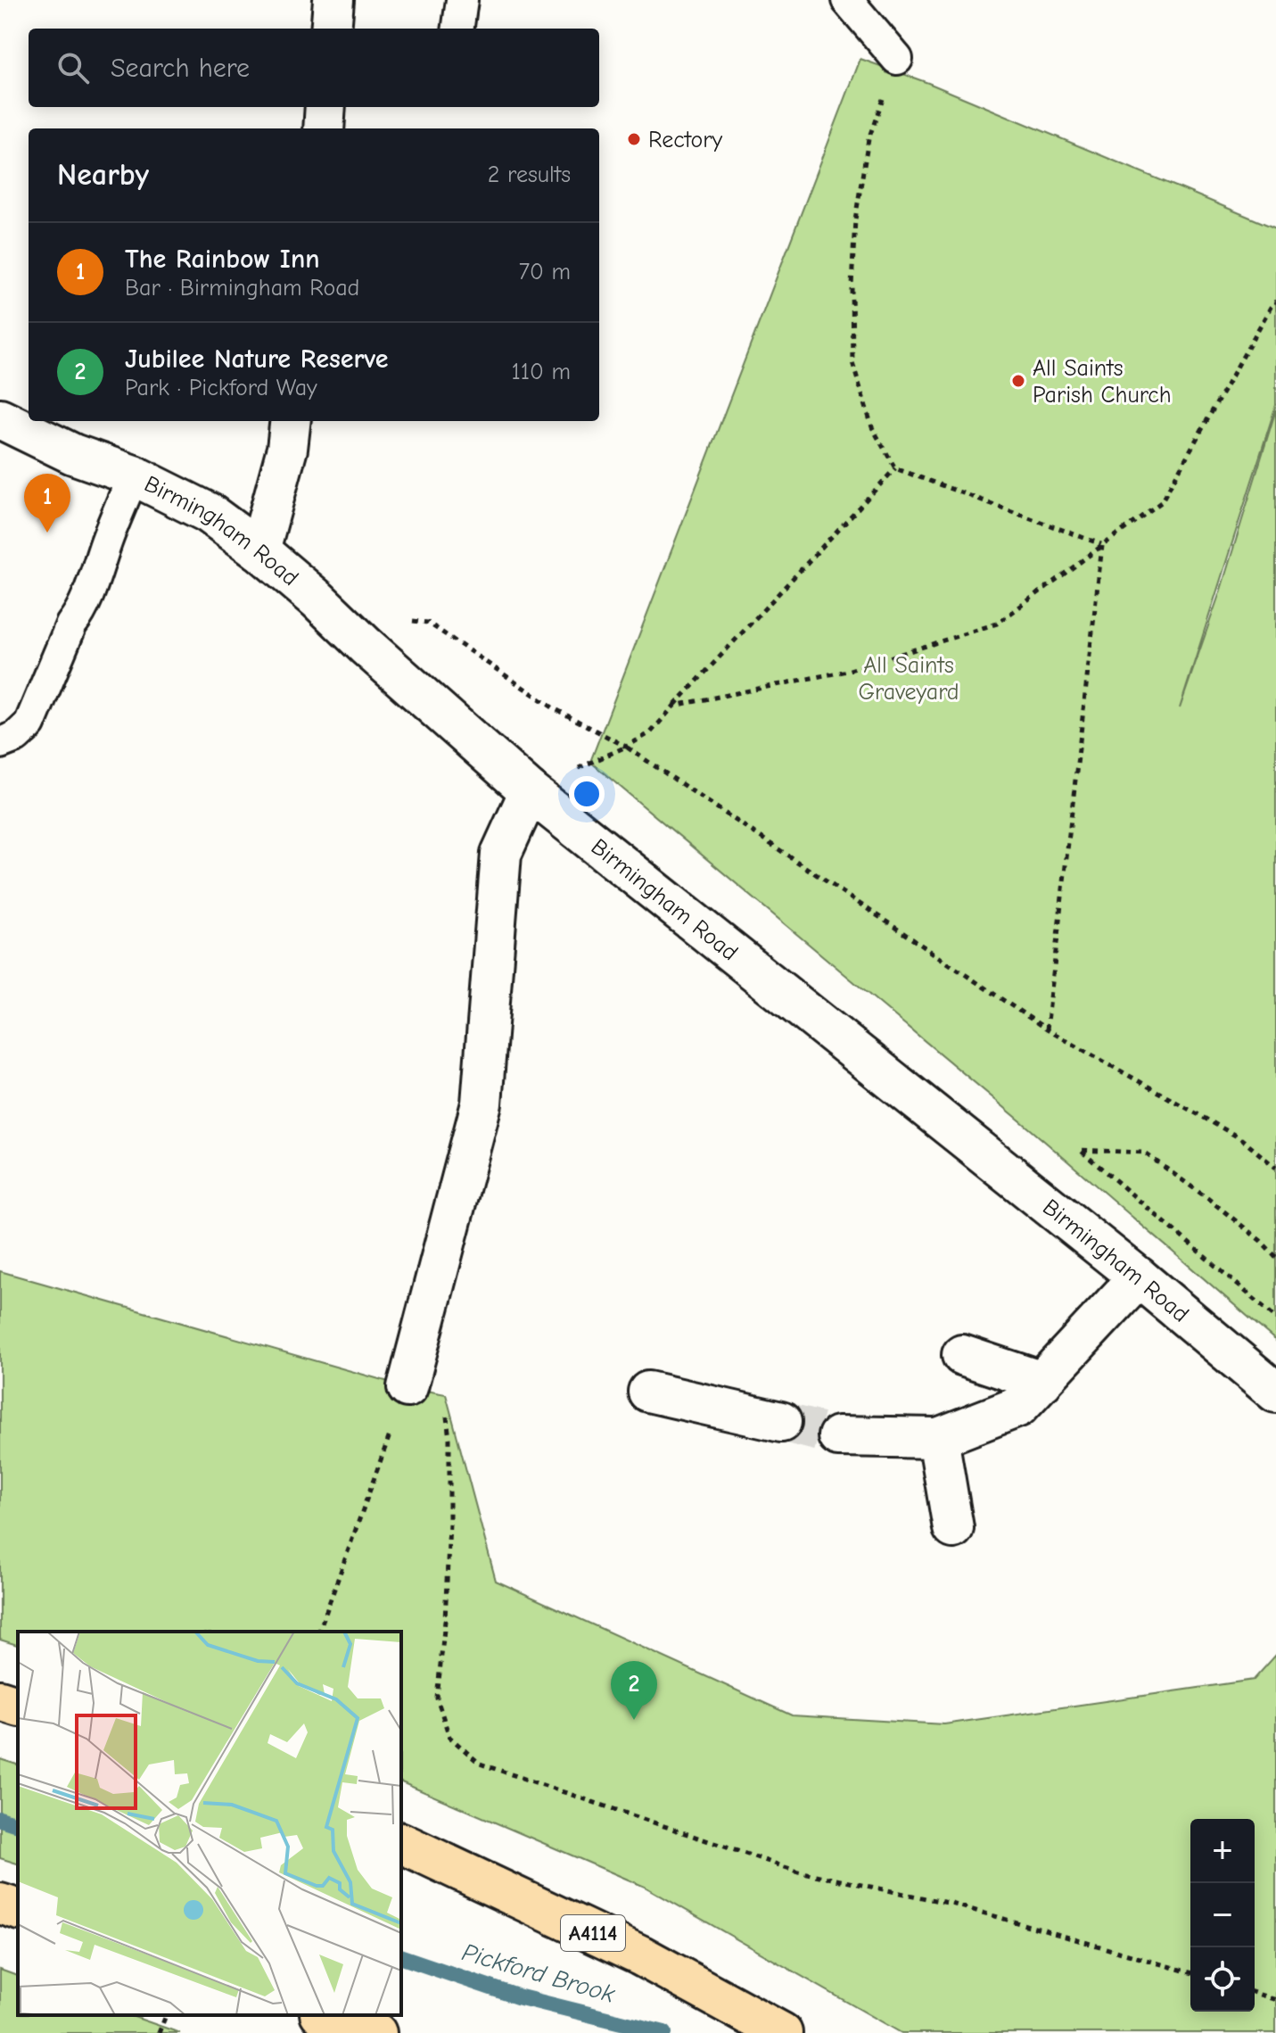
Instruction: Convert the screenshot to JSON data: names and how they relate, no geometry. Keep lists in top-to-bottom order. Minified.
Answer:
{"streets":{"highway":["A4114"],"street":["Birmingham Road"]},"water":["Pickford Brook"],"parks":["All Saints Graveyard"],"places":["Rectory","All Saints Parish Church"],"page":{"search":"Search here","heading":["Nearby","2 results"],"list":[{"mark":"1","name":"The Rainbow Inn","note":"Bar · Birmingham Road","value":"70 m"},{"mark":"2","name":"Jubilee Nature Reserve","note":"Park · Pickford Way","value":"110 m"}],"pins":["1","2"],"map_buttons":["+","−"]}}
